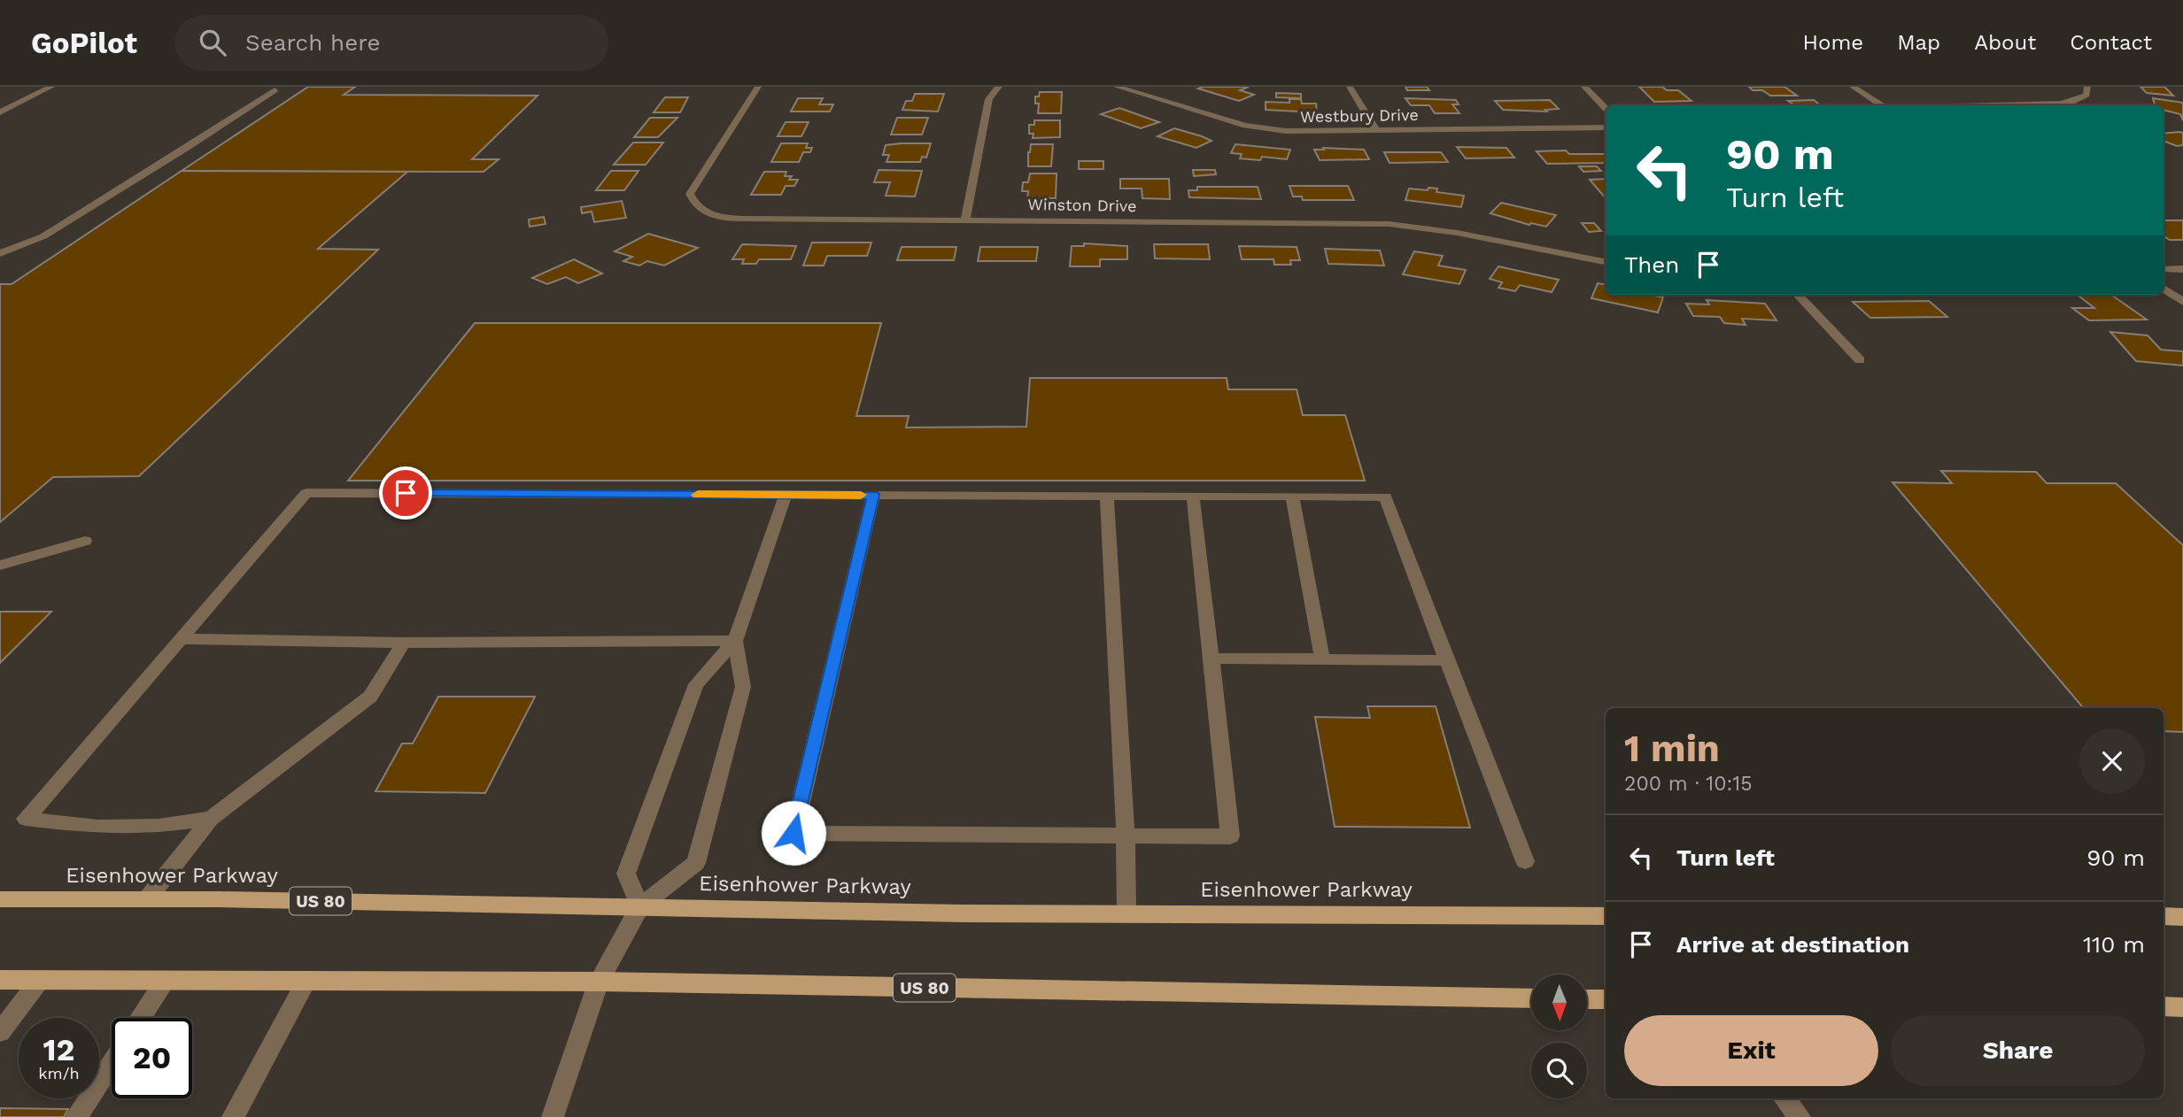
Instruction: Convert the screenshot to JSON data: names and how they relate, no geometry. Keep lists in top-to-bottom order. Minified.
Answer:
{"streets":{"main road":["Eisenhower Parkway","US 80"],"street":["Westbury Drive","Winston Drive"]},"north":"bottom","page":{"header":"GoPilot","search":"Search here","nav":["Home","Map","About","Contact"],"turn":["90 m","Turn left"],"then":"Then","heading":["1 min","200 m · 10:15"],"list":[{"name":"Turn left","value":"90 m"},{"name":"Arrive at destination","value":"110 m"}],"buttons":["Exit","Share"],"speed":"12 km/h","limit":"20"}}
